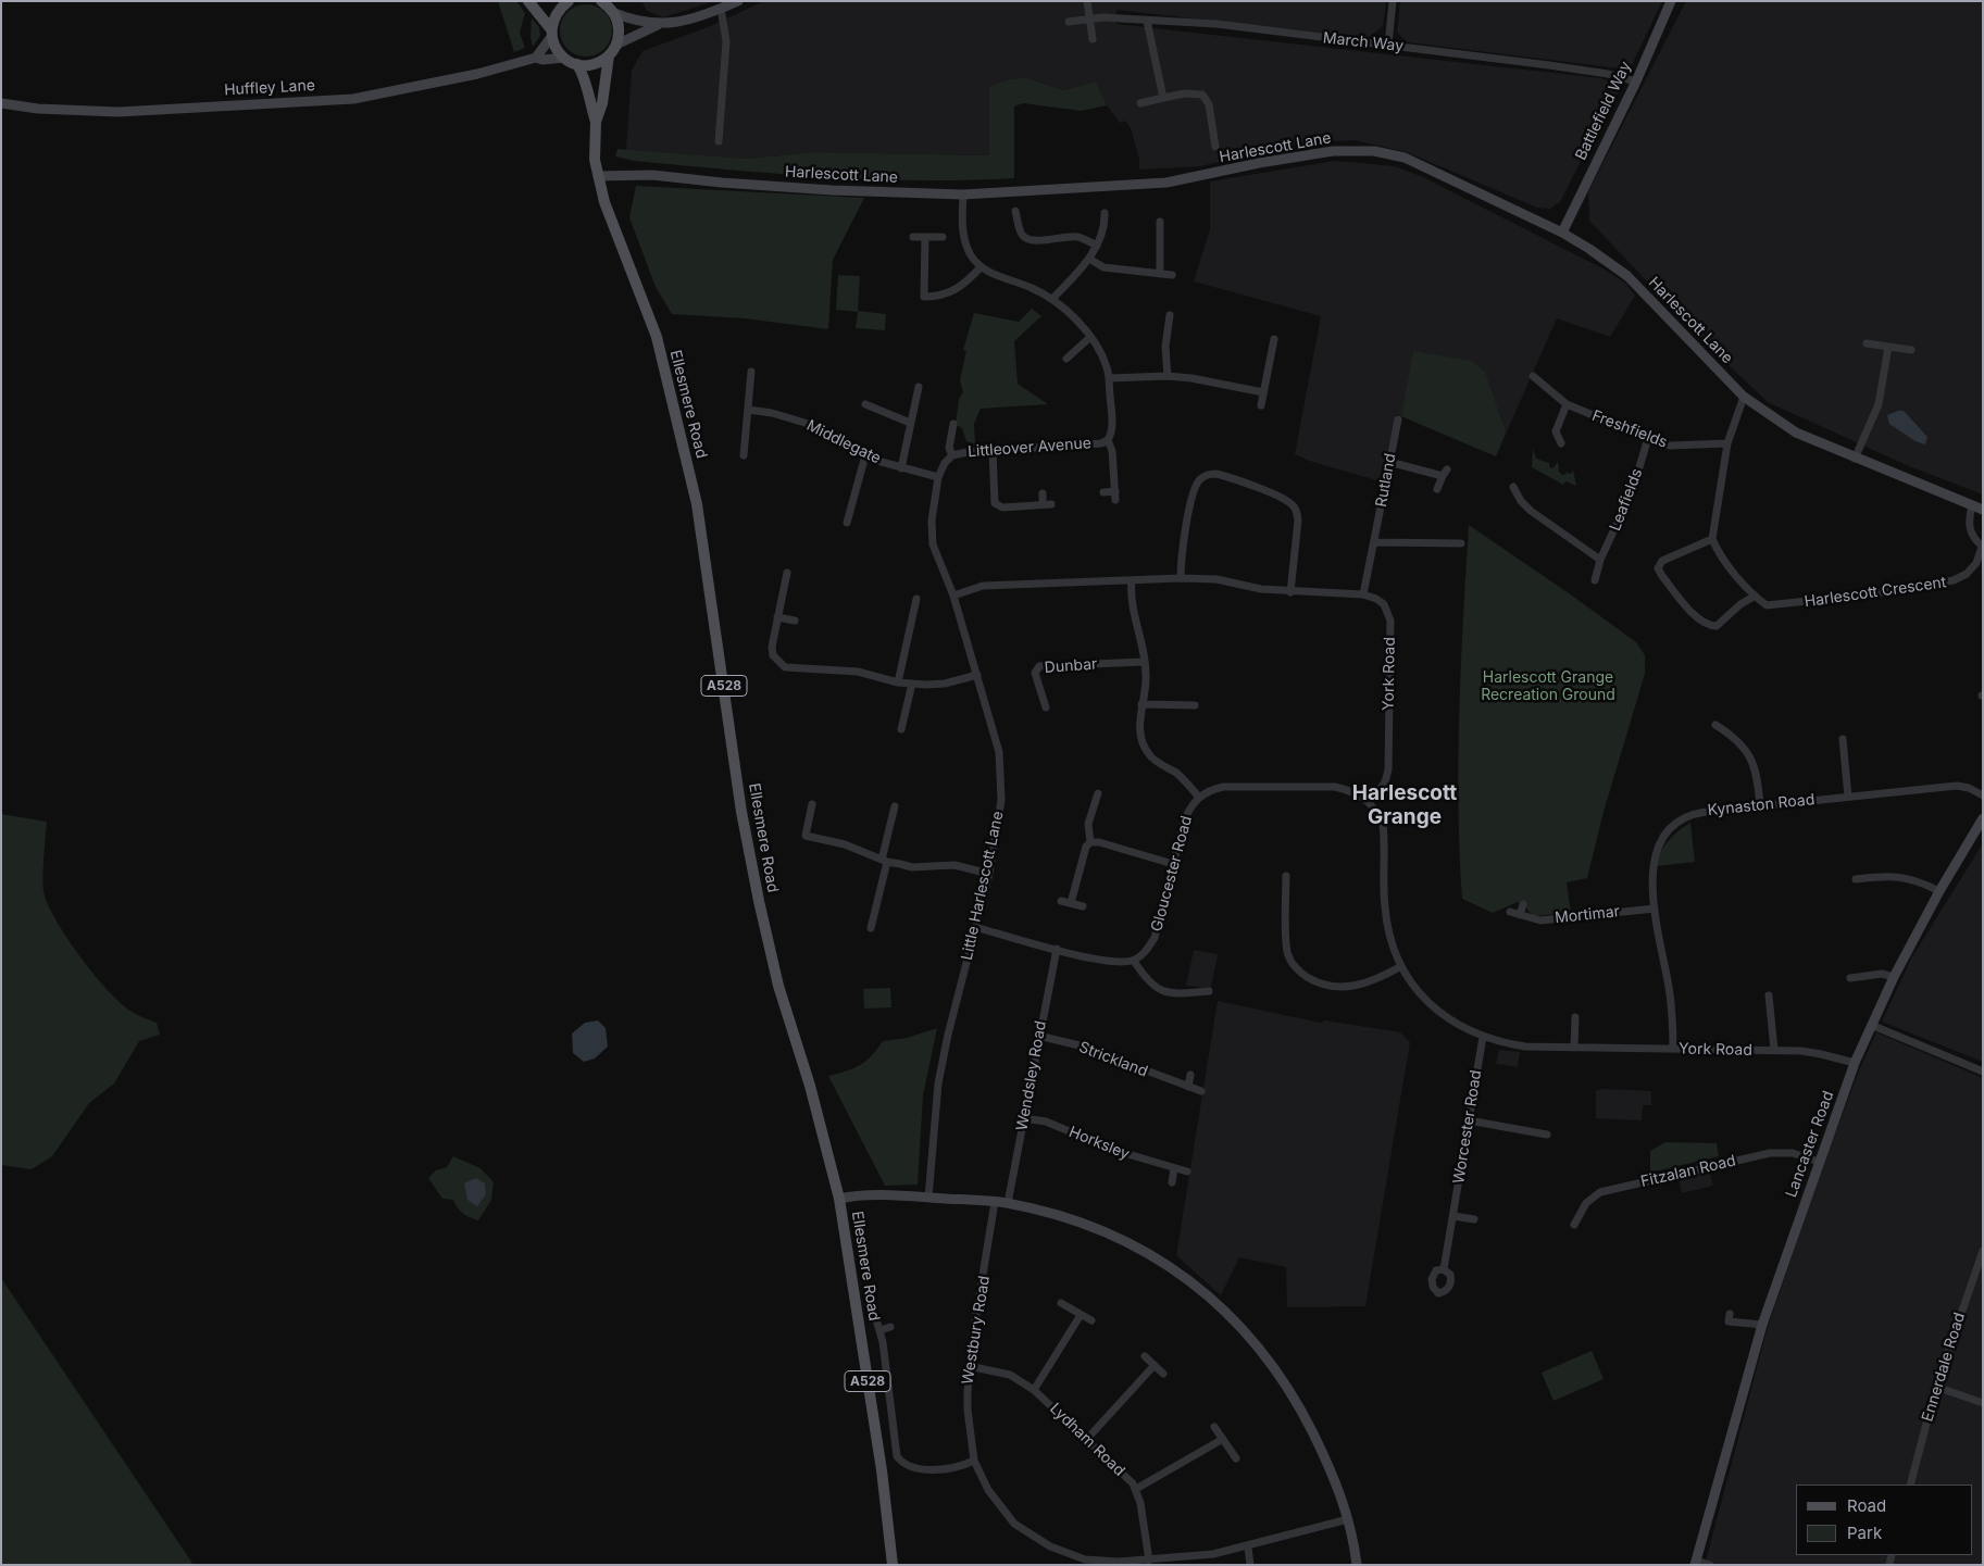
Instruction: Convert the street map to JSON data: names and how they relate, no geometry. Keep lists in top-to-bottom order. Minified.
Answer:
{"streets":{"main road":["Ellesmere Road","A528"],"street":["March Way","Huffley Lane","Battlefield Way","Harlescott Lane","Freshfields","Middlegate","Littleover Avenue","Rutland","Leafields","Harlescott Crescent","Dunbar","York Road","Kynaston Road","Gloucester Road","Little Harlescott Lane","Mortimar","Strickland","Wendsley Road","Worcester Road","Horksley","Lancaster Road","Fitzalan Road","Westbury Road","Ennerdale Road","Lydham Road"]},"crossings":[["March Way","Battlefield Way"],["Battlefield Way","Harlescott Lane"],["Harlescott Lane","Ellesmere Road"],["Harlescott Lane","Harlescott Crescent"],["Freshfields","Leafields"],["Middlegate","Little Harlescott Lane"],["Littleover Avenue","Little Harlescott Lane"],["Rutland","York Road"],["York Road","Kynaston Road"],["York Road","Gloucester Road"],["York Road","Little Harlescott Lane"],["York Road","Worcester Road"],["York Road","Lancaster Road"],["Kynaston Road","Mortimar"],["Strickland","Wendsley Road"],["Wendsley Road","Horksley"],["Lancaster Road","Fitzalan Road"],["Westbury Road","Lydham Road"]],"districts":["Harlescott Grange"],"parks":["Harlescott Grange Recreation Ground"],"legend":["Road","Park"]}
